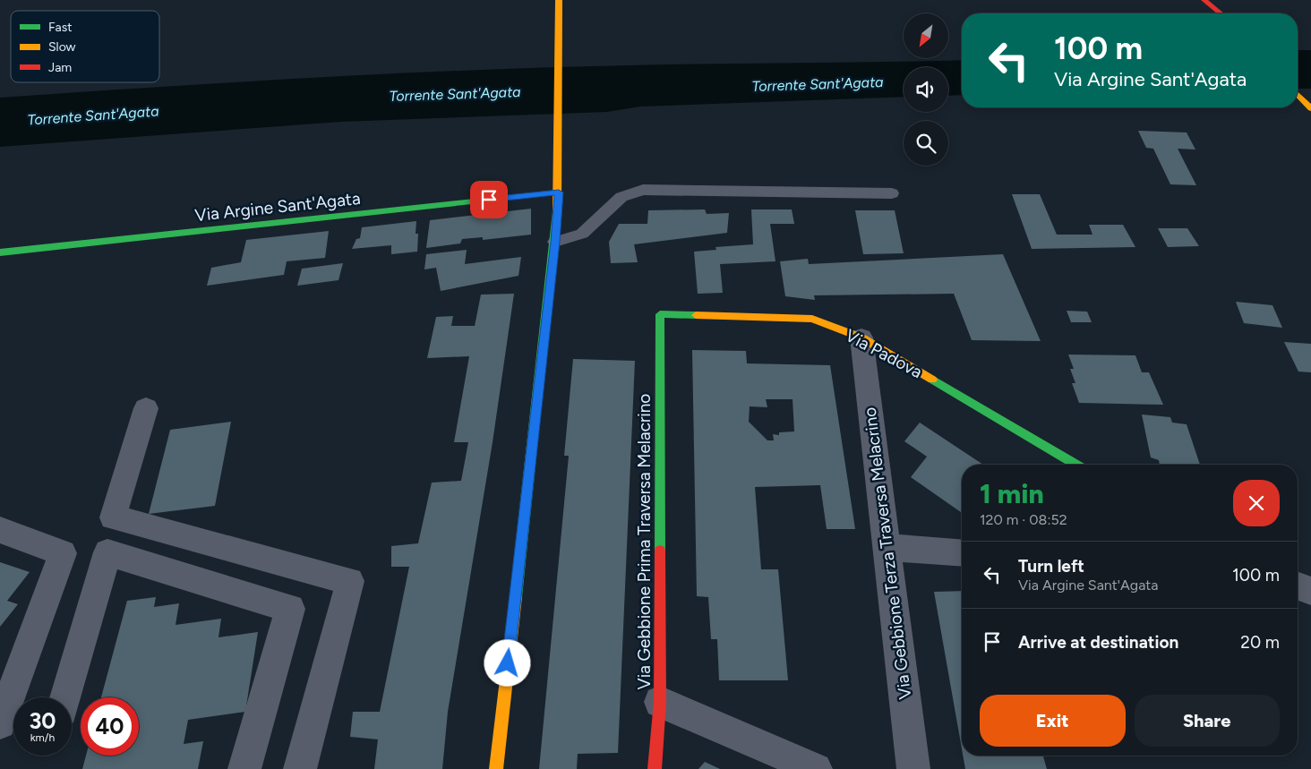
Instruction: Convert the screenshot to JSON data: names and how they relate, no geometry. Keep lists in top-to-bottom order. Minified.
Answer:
{"streets":{"street":["Via Argine Sant'Agata","Via Padova","Via Gebbione Prima Traversa Melacrino","Via Gebbione Terza Traversa Melacrino"]},"crossings":[["Via Padova","Via Gebbione Prima Traversa Melacrino"],["Via Padova","Via Gebbione Terza Traversa Melacrino"]],"water":["Torrente Sant'Agata"],"legend":["Fast","Slow","Jam"],"north":"bottom left","page":{"turn":["100 m","Via Argine Sant'Agata"],"heading":["1 min","120 m · 08:52"],"list":[{"name":"Turn left","note":"Via Argine Sant'Agata","value":"100 m"},{"name":"Arrive at destination","value":"20 m"}],"buttons":["Exit","Share"],"speed":"30 km/h","limit":"40"}}
